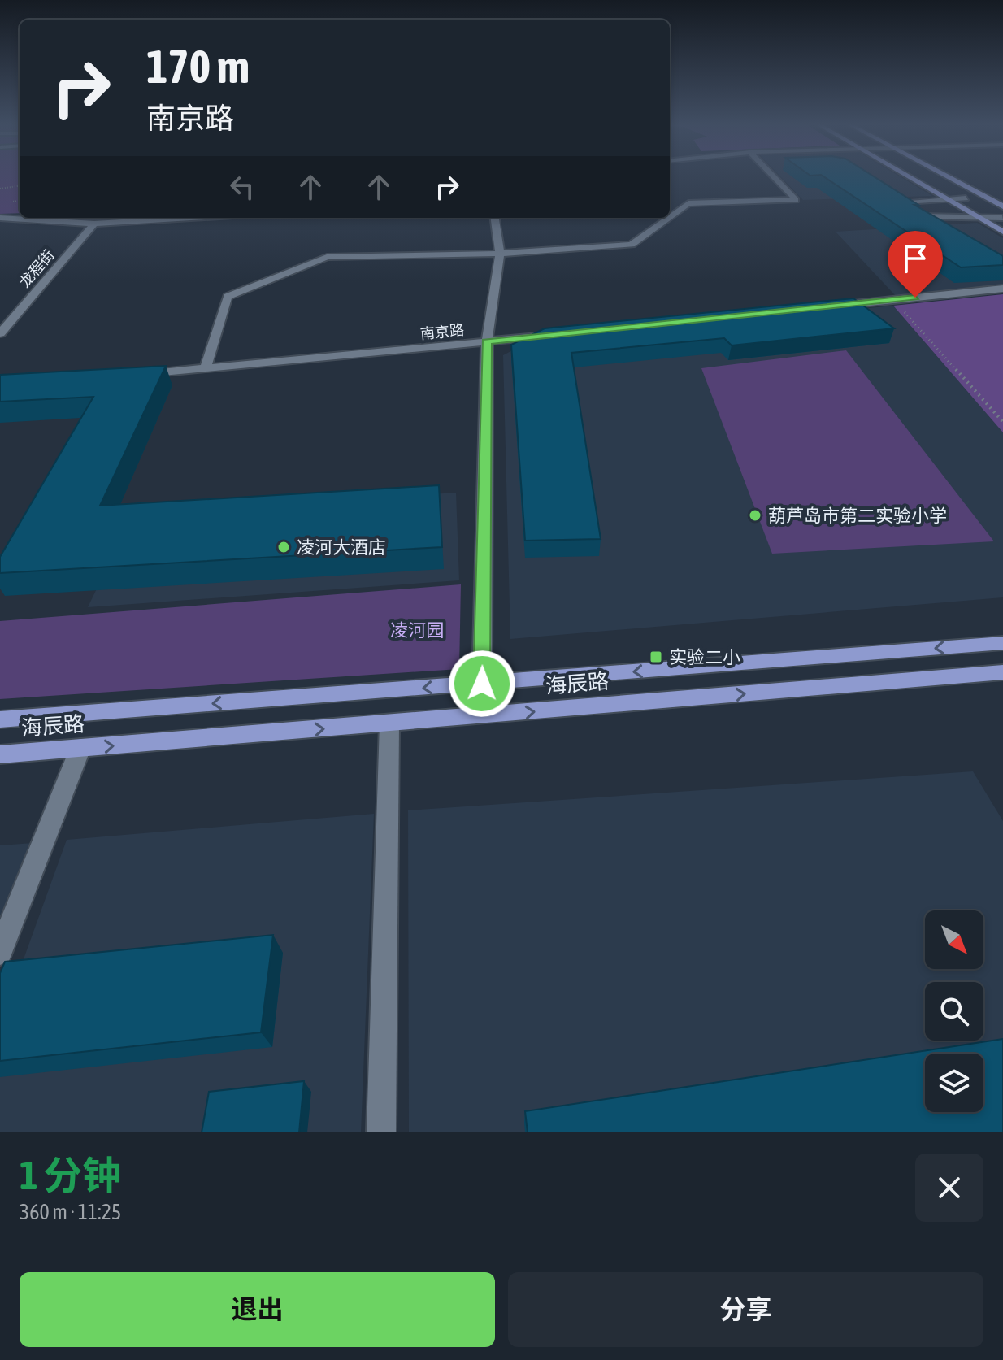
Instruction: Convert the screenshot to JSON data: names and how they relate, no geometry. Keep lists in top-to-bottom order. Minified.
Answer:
{"streets":{"main road":["海辰路"],"street":["龙程街","南京路"]},"parks":["凌河园"],"places":{"other":["葫芦岛市第二实验小学","凌河大酒店"],"transit":["实验二小"]},"north":"bottom right","page":{"turn":["170 m","南京路"],"heading":["1 分钟","360 m · 11:25"],"buttons":["退出","分享"]}}
